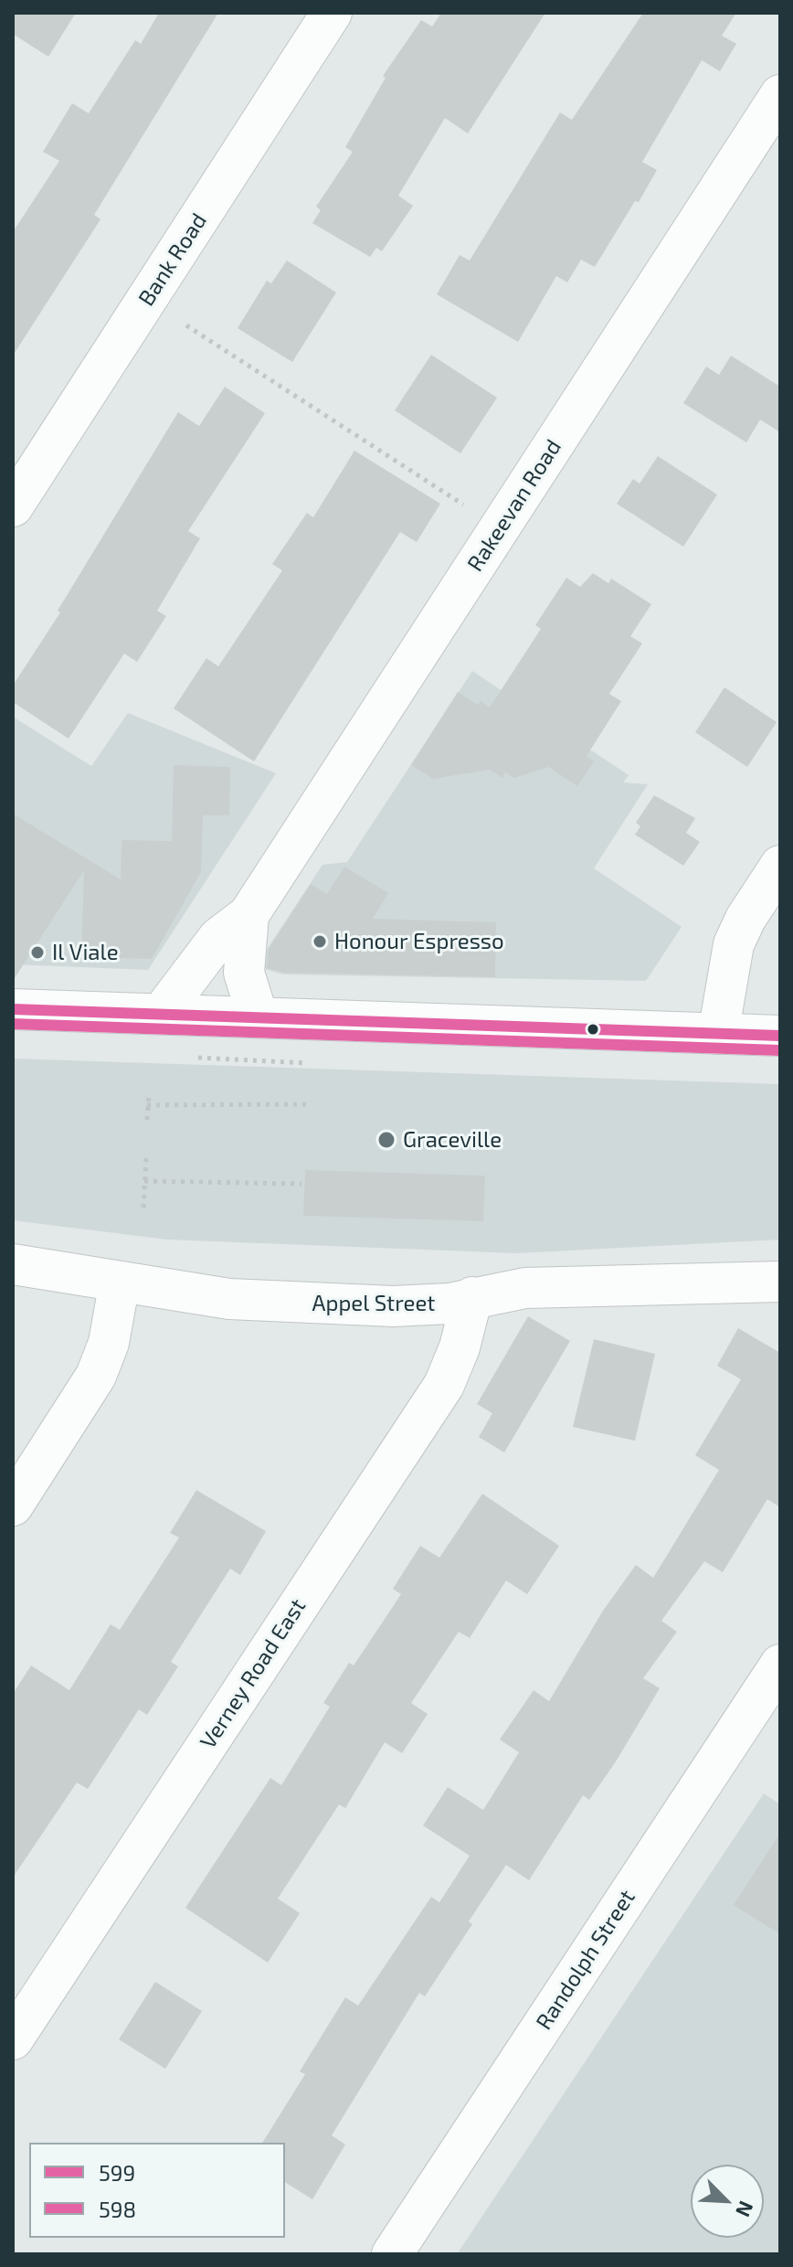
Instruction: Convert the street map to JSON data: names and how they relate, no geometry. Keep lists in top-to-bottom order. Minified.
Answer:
{"streets":{"street":["Bank Road","Rakeevan Road","Appel Street","Verney Road East","Randolph Street"]},"crossings":[["Appel Street","Verney Road East"]],"places":["Honour Espresso","Il Viale","Graceville"],"lines":["transit line 599","transit line 598"],"legend":["599","598"],"north":"bottom right"}
